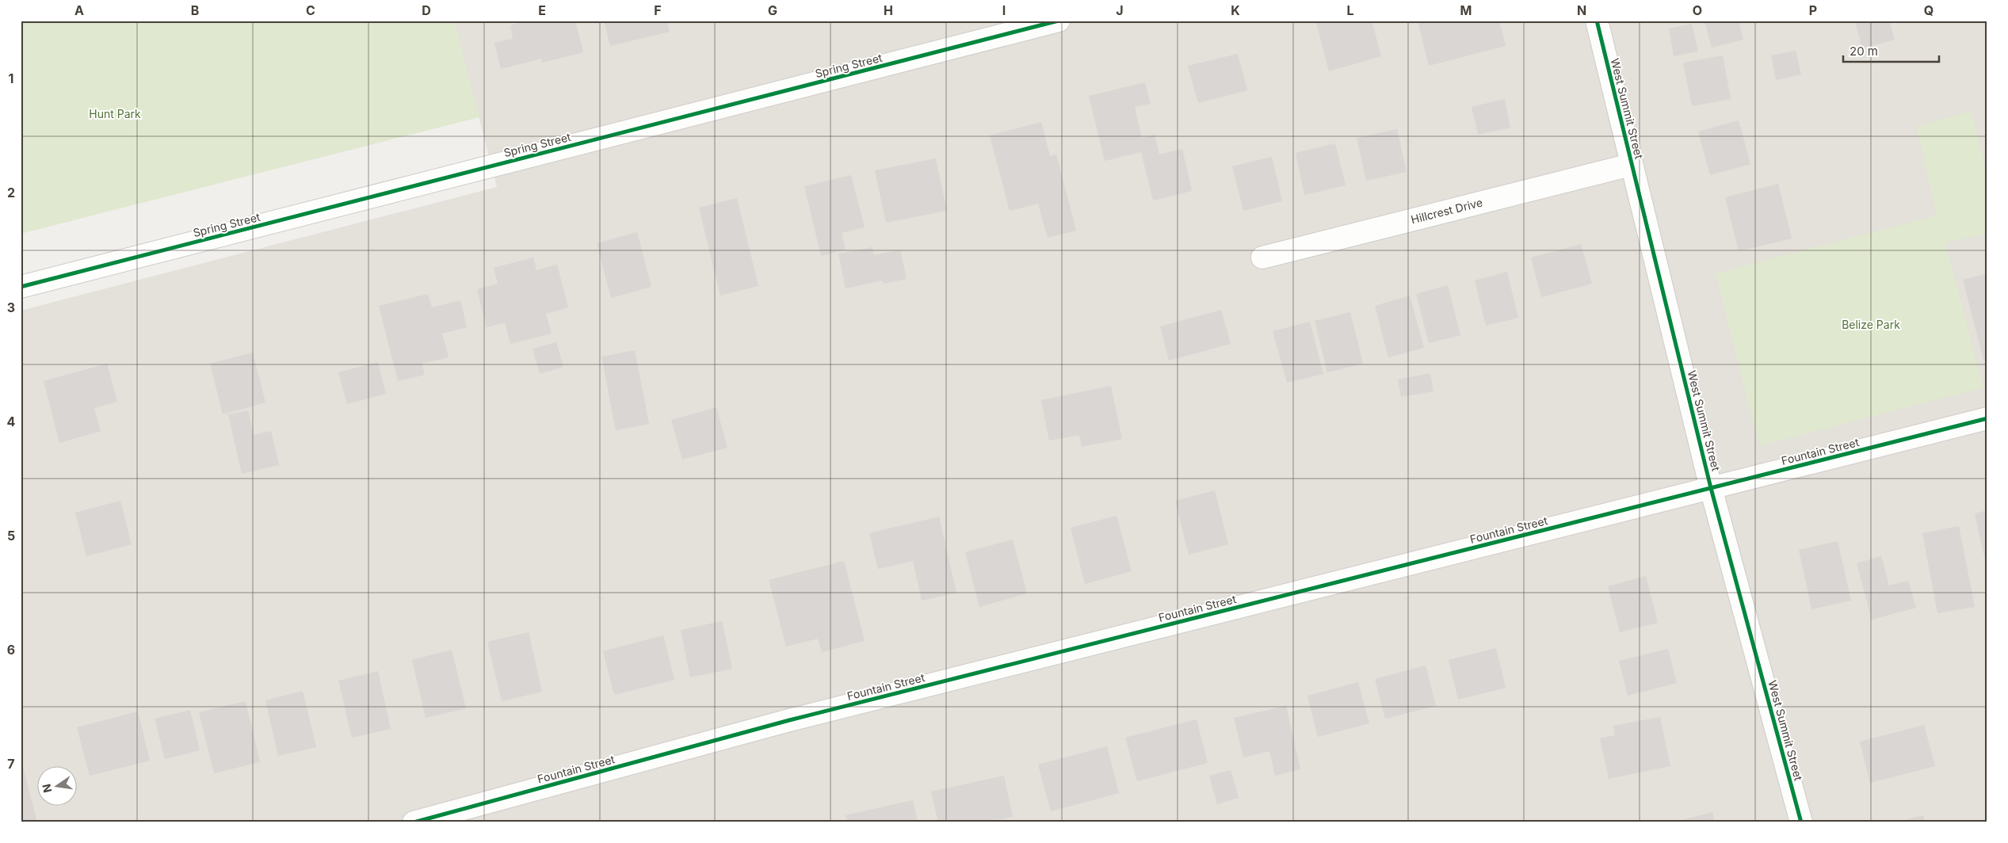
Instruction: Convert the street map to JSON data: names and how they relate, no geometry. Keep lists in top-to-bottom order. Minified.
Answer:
{"streets":{"street":["Spring Street","West Summit Street","Hillcrest Drive","Fountain Street"]},"crossings":[["West Summit Street","Hillcrest Drive"],["West Summit Street","Fountain Street"]],"parks":["Hunt Park","Belize Park"],"scale_bar":"20 m","north":"left","grid":{"columns":["A","B","C","D","E","F","G","H","I","J","K","L","M","N","O","P","Q"],"rows":["1","2","3","4","5","6","7"]}}
